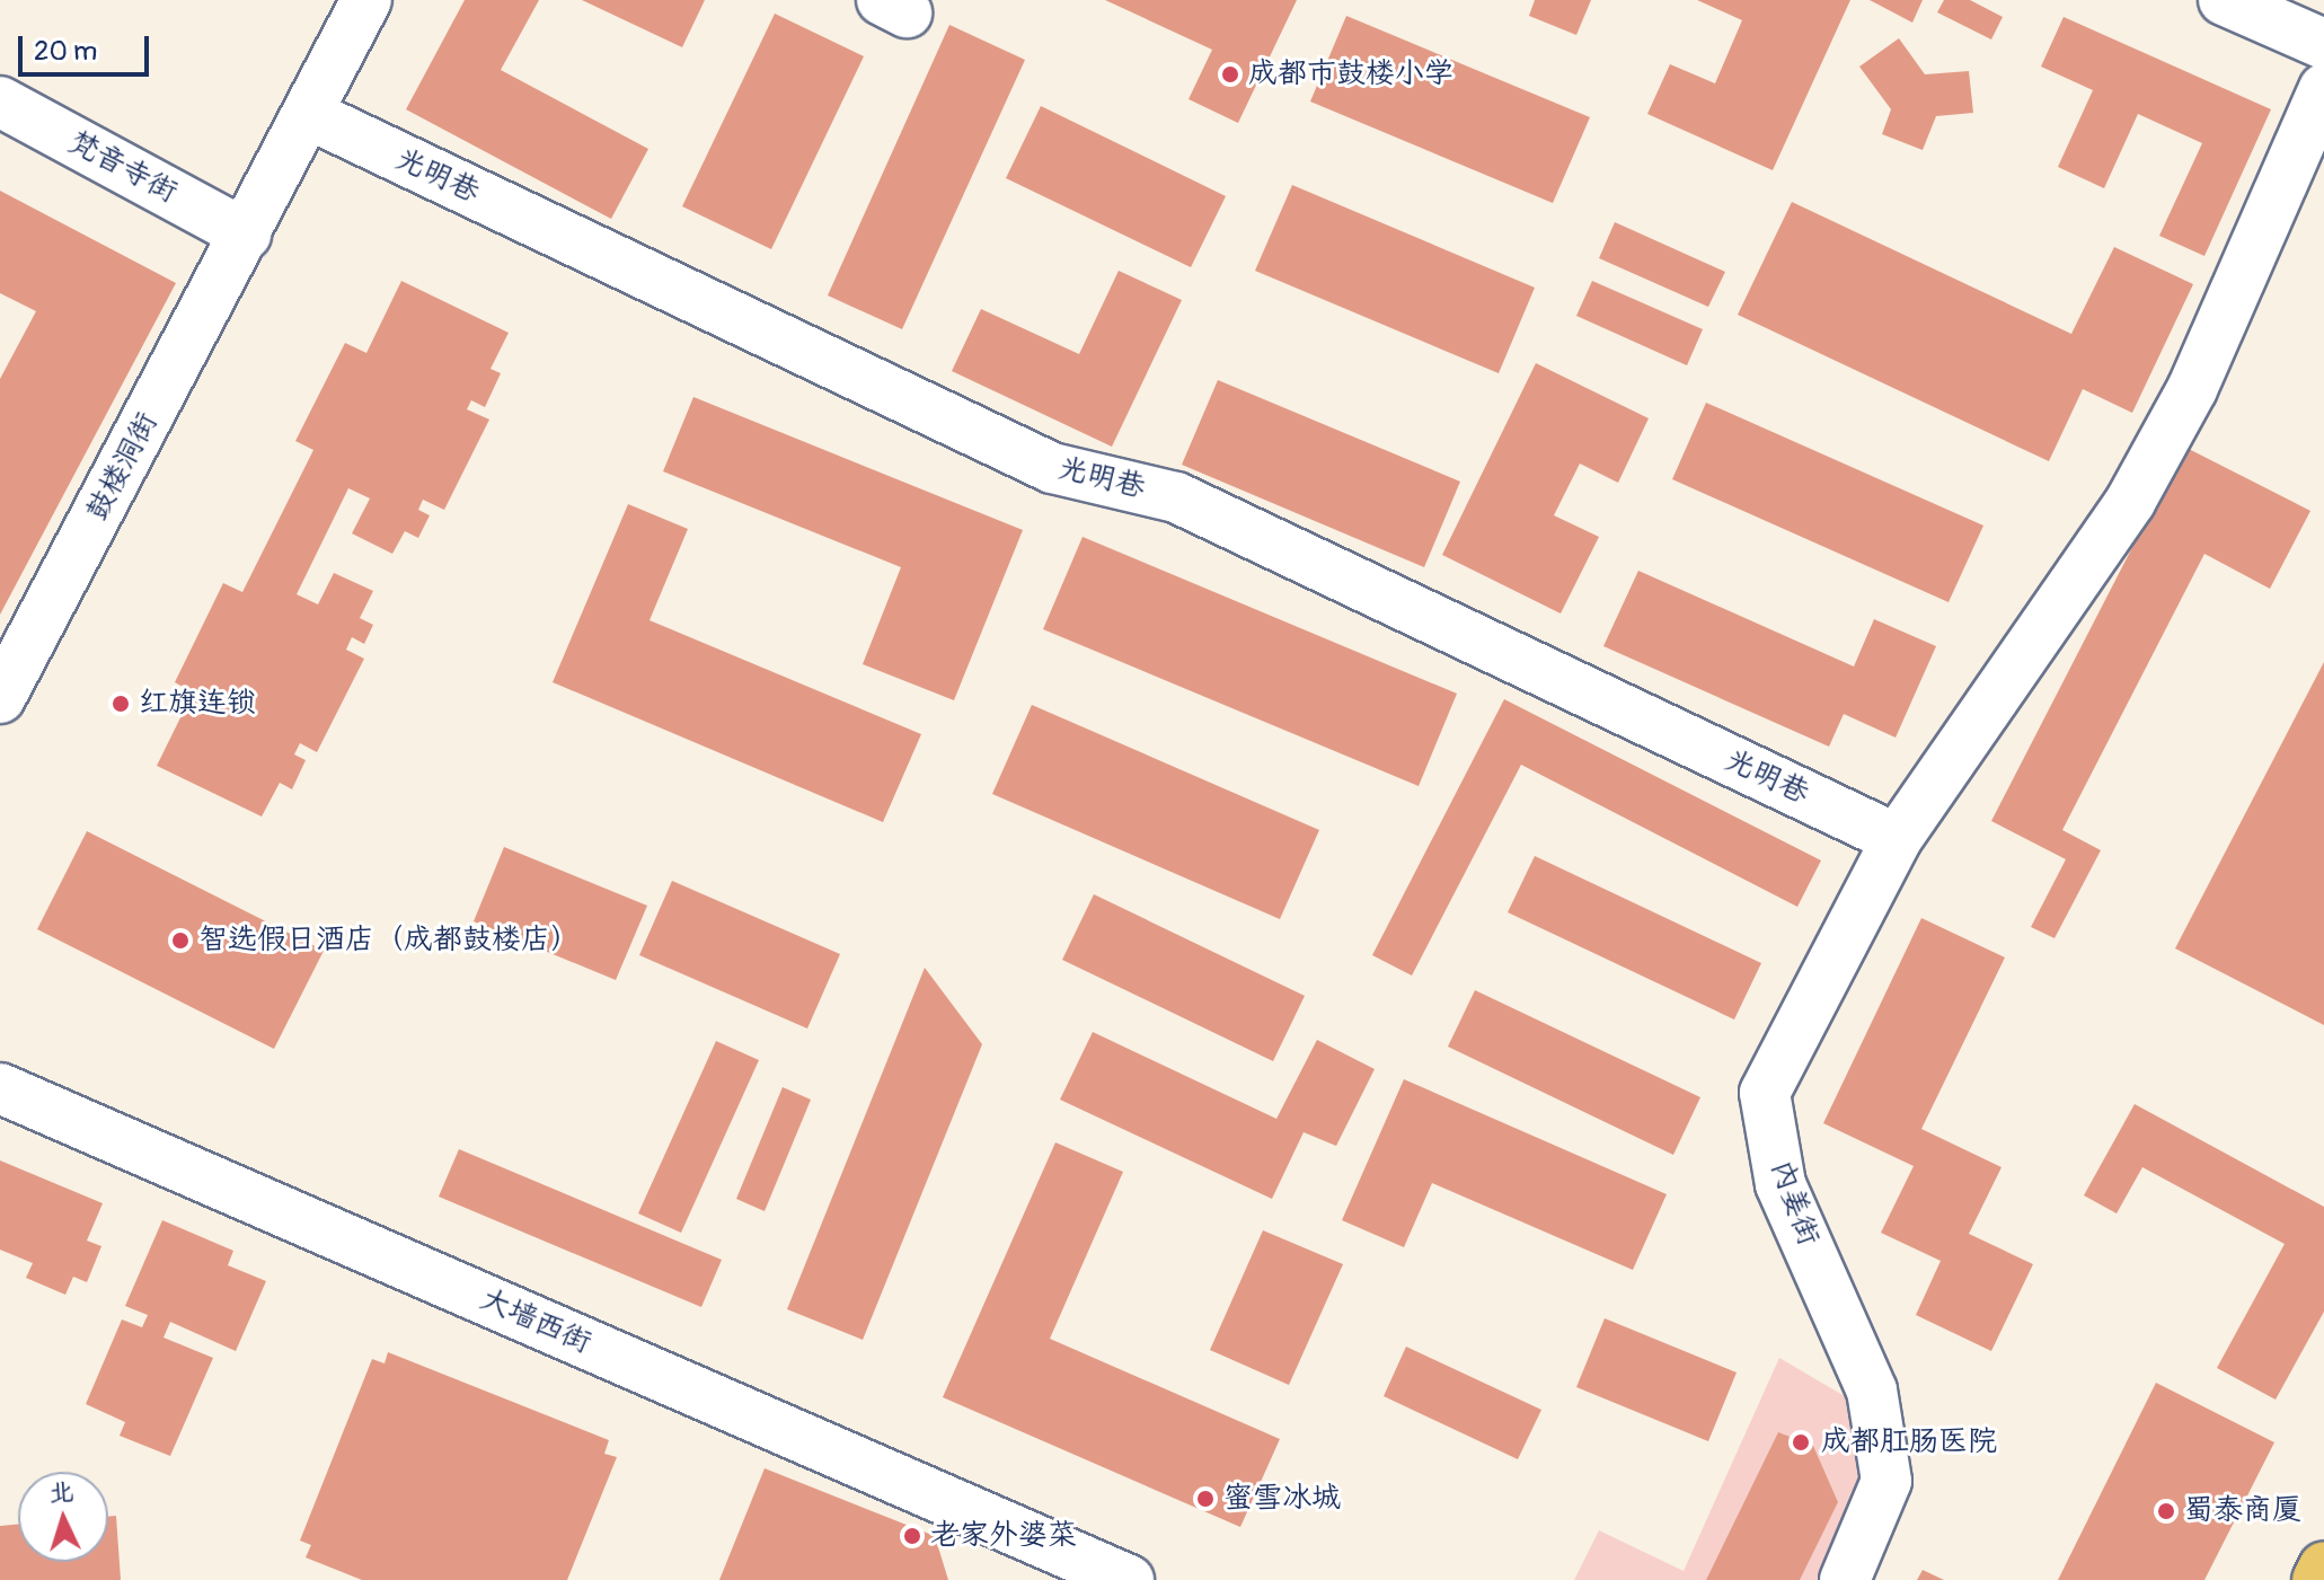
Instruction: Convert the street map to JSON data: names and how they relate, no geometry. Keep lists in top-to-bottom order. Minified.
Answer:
{"streets":{"street":["梵音寺街","光明巷","鼓楼洞街","内姜街","大墙西街"]},"crossings":[["梵音寺街","鼓楼洞街"],["光明巷","鼓楼洞街"],["光明巷","内姜街"]],"places":["成都市鼓楼小学","红旗连锁","智选假日酒店（成都鼓楼店）","成都肛肠医院","蜜雪冰城","蜀泰商厦","老家外婆菜"],"scale_bar":"20 m","north":"top"}
